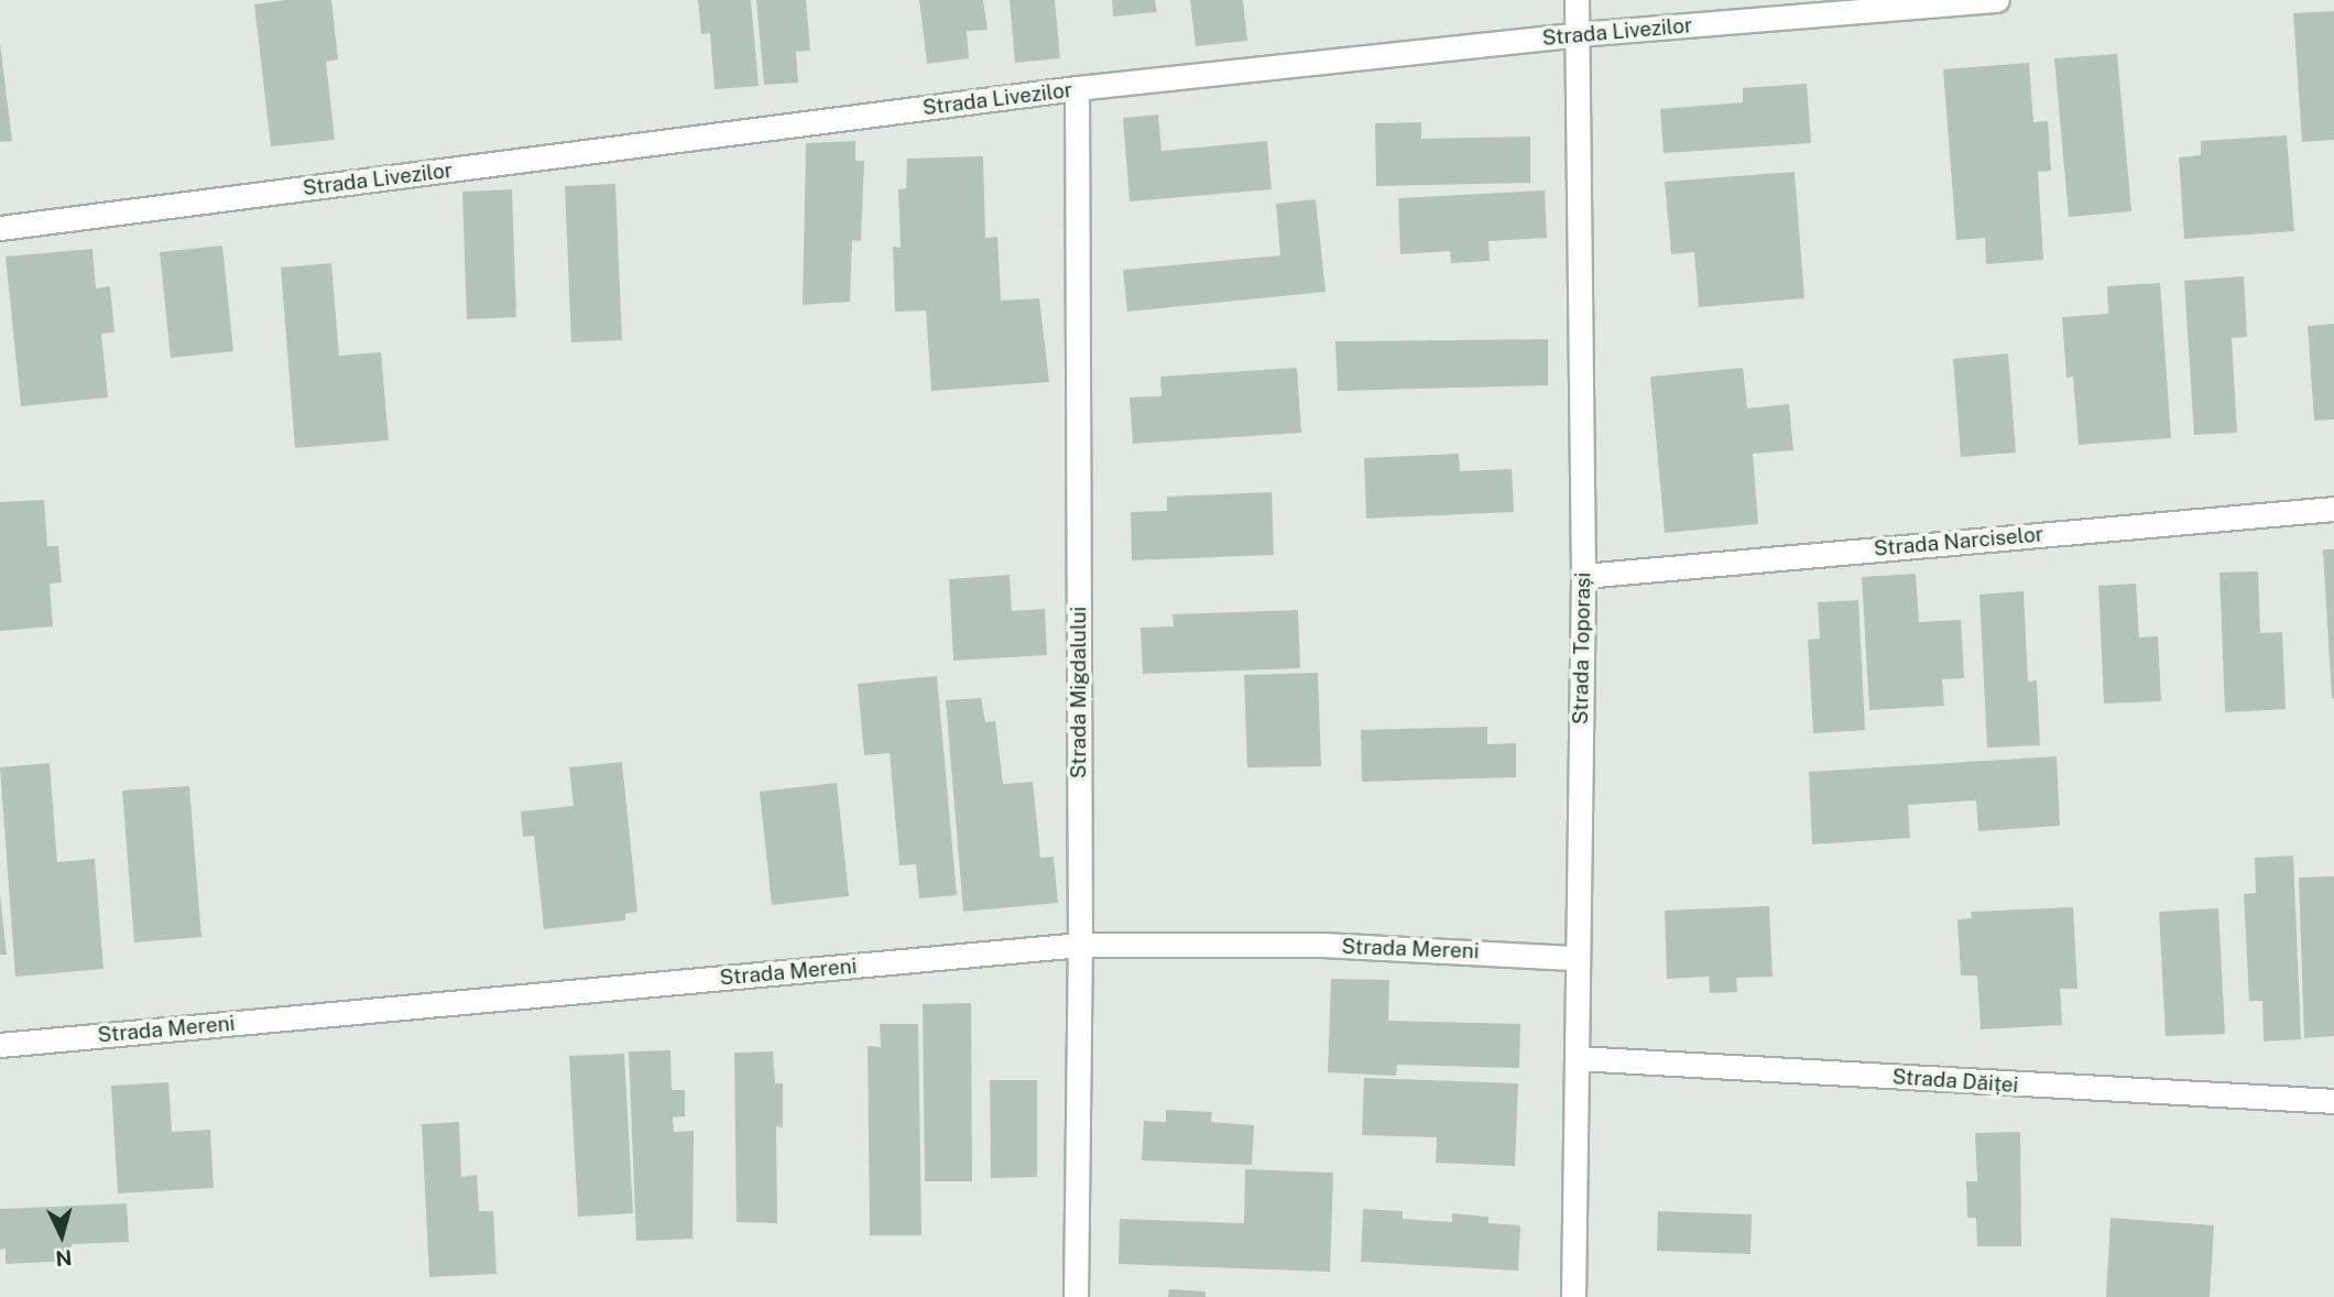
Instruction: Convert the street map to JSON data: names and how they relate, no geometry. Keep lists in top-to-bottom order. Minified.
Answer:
{"streets":{"street":["Strada Livezilor","Strada Narciselor","Strada Toporași","Strada Migdalului","Strada Mereni","Strada Dăiței"]},"crossings":[["Strada Livezilor","Strada Toporași"],["Strada Livezilor","Strada Migdalului"],["Strada Narciselor","Strada Toporași"],["Strada Toporași","Strada Mereni"],["Strada Toporași","Strada Dăiței"],["Strada Migdalului","Strada Mereni"]],"north":"bottom"}
